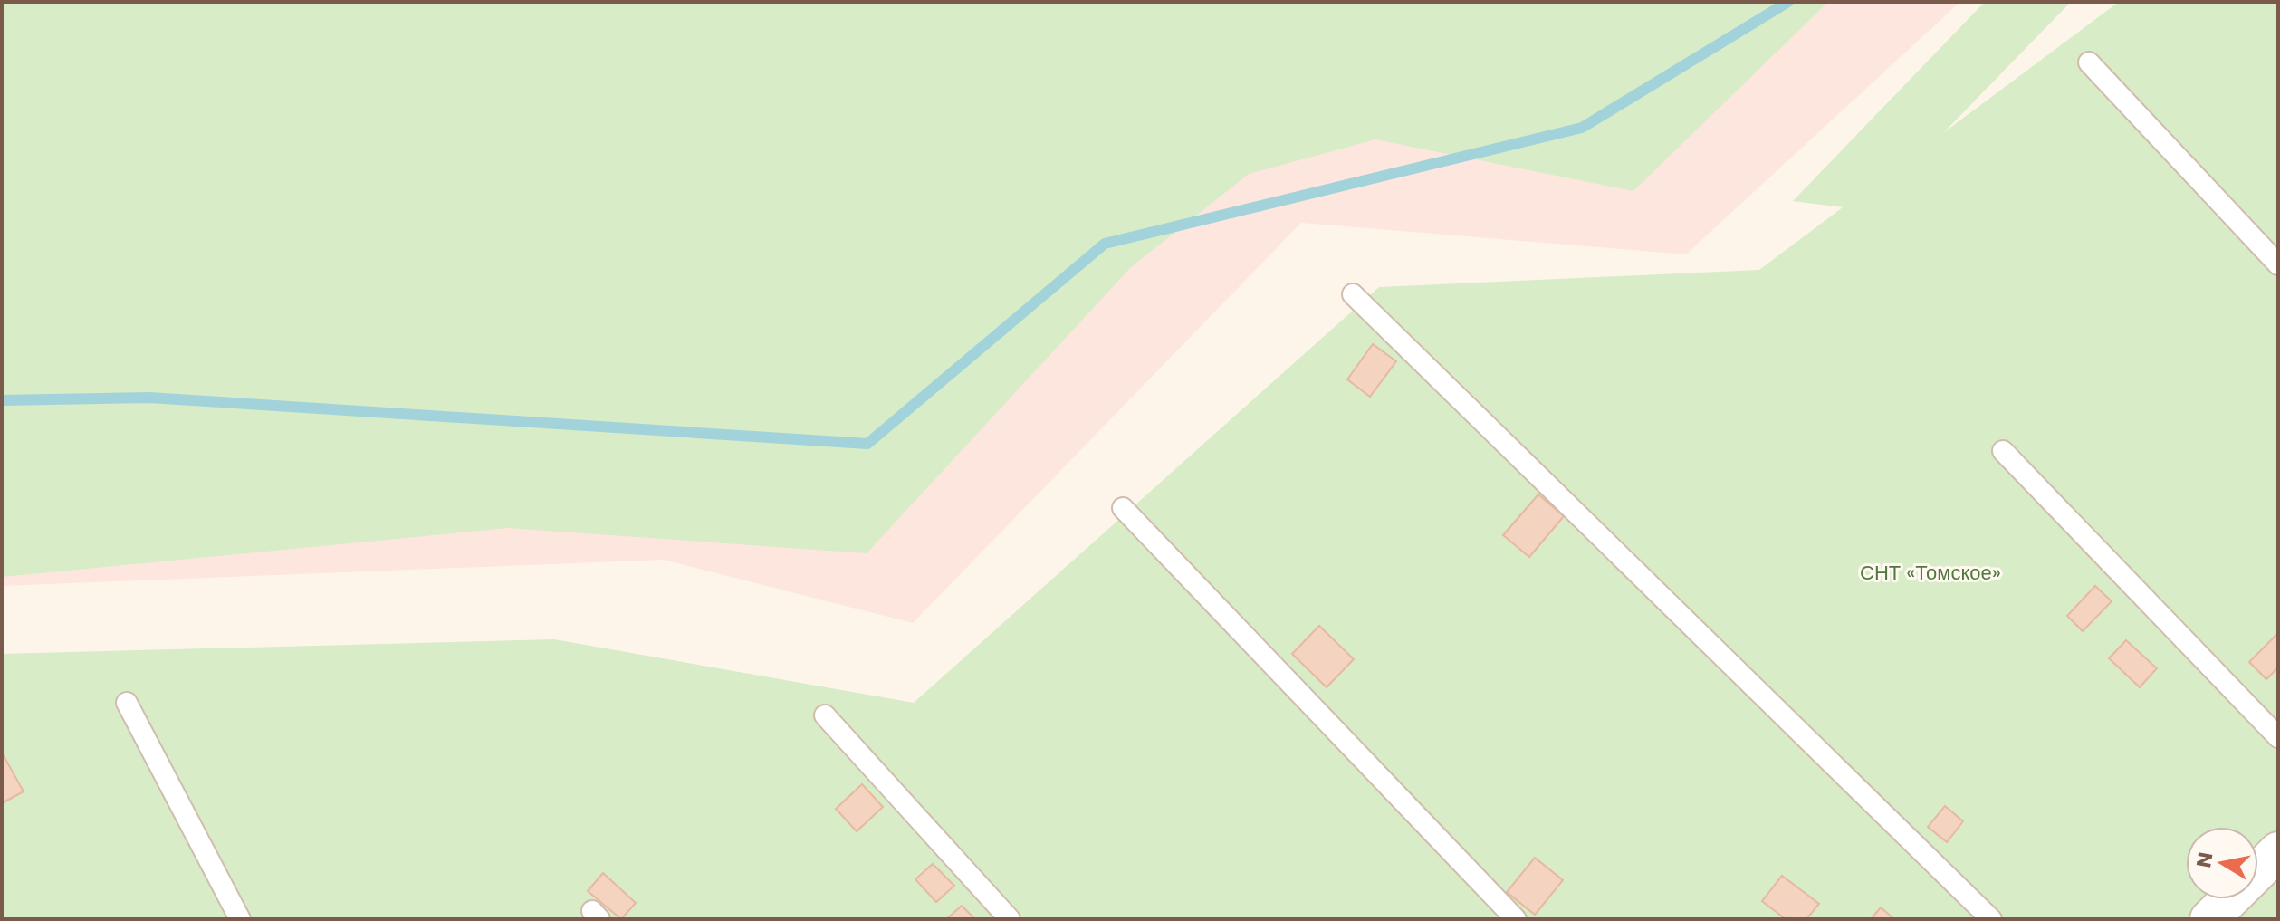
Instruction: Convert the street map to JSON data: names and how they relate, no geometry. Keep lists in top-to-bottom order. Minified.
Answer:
{"parks":["СНТ «Томское»"],"north":"left"}
